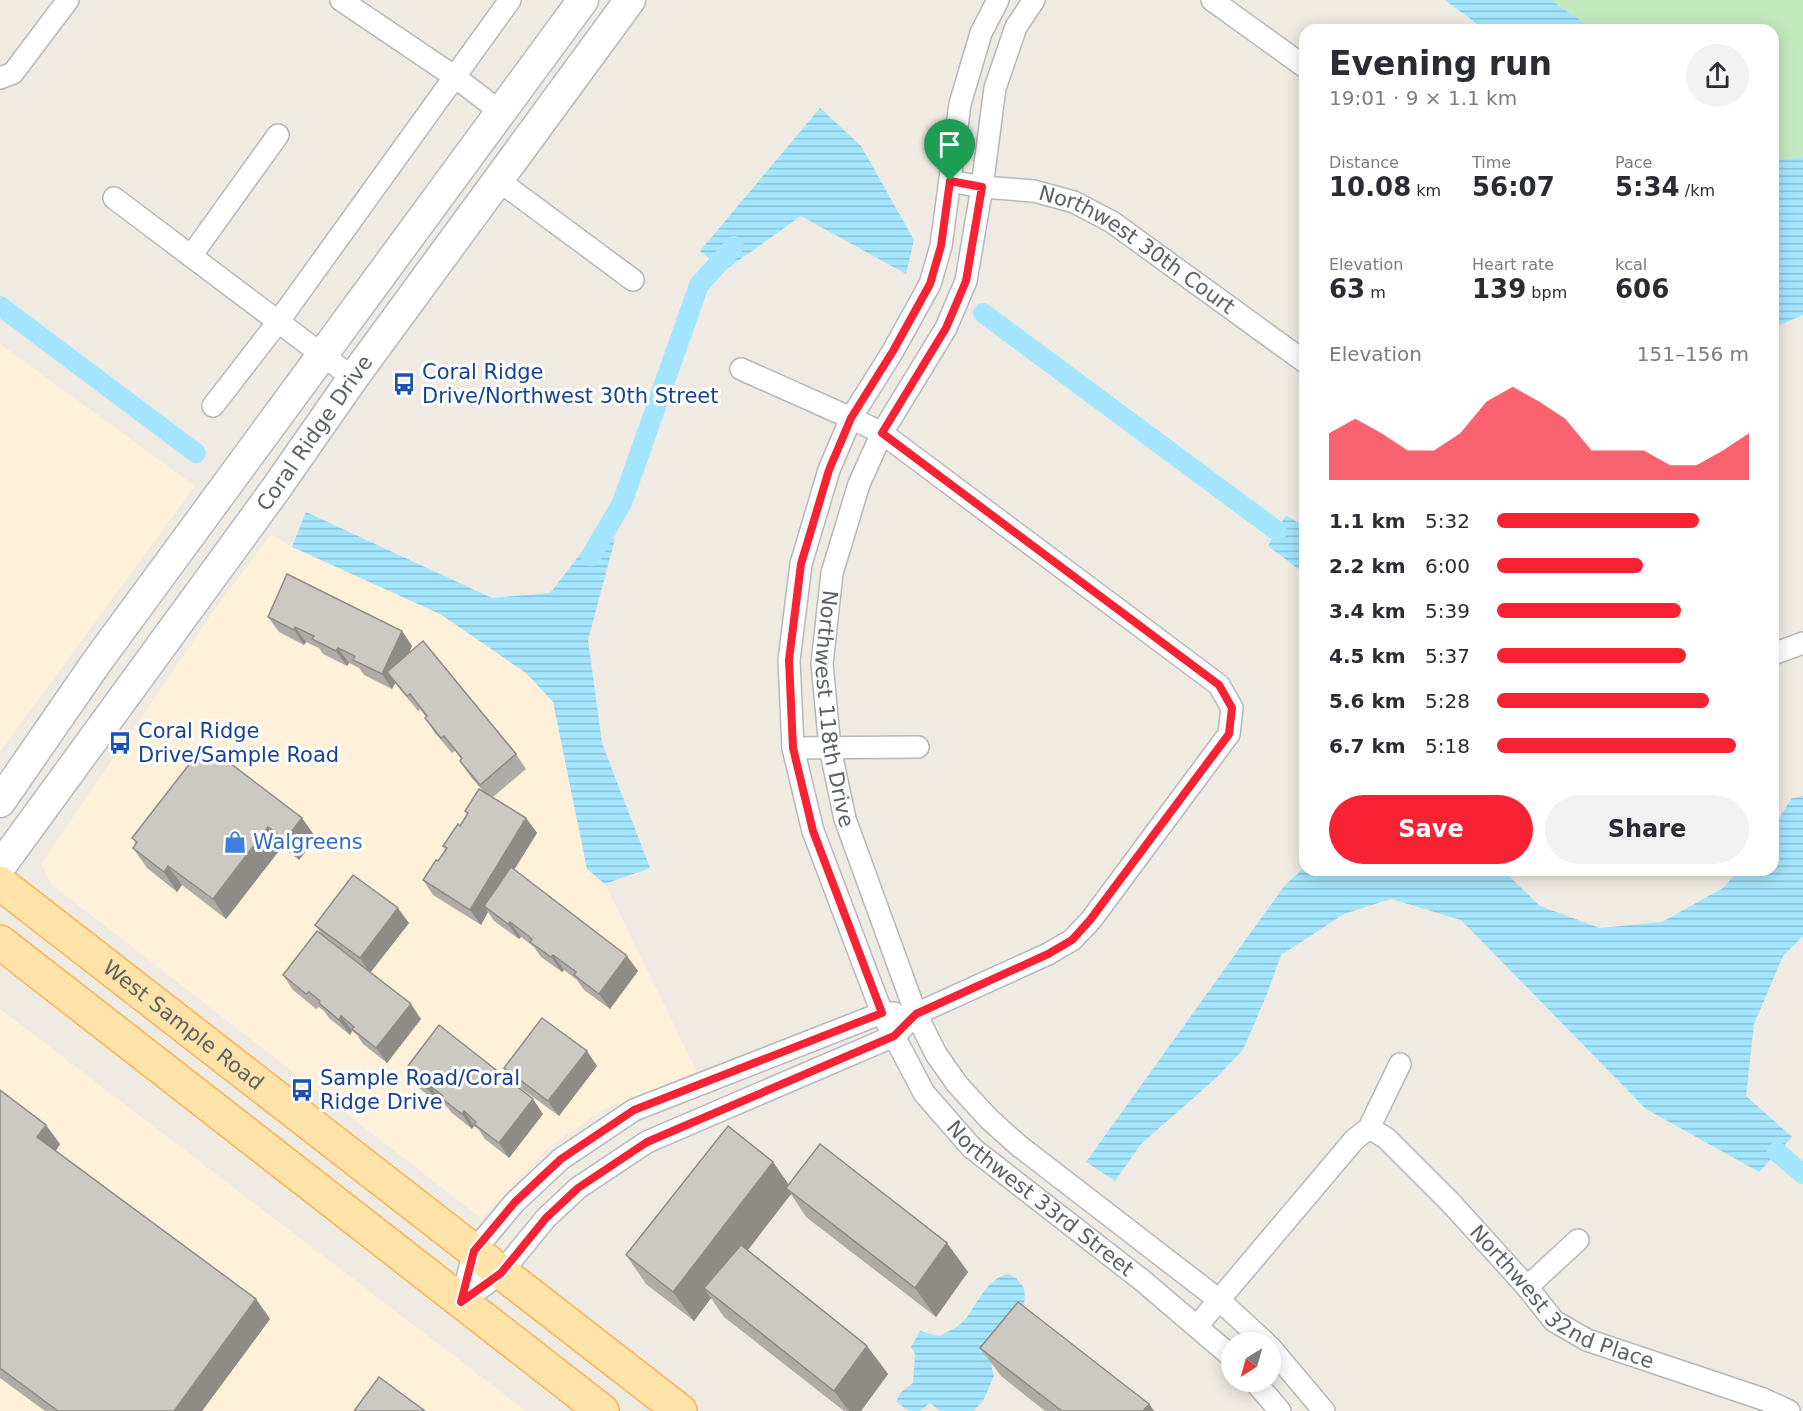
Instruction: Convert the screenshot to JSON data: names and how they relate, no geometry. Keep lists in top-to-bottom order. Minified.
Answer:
{"streets":{"main road":["Coral Ridge Drive","West Sample Road"],"street":["Northwest 30th Court","Northwest 118th Drive","Northwest 33rd Street","Northwest 32nd Place"]},"crossings":[["Northwest 30th Court","Northwest 118th Drive"],["Northwest 118th Drive","Northwest 33rd Street"]],"places":{"bus stop":["Coral Ridge Drive/Northwest 30th Street","Coral Ridge Drive/Sample Road","Sample Road/Coral Ridge Drive"],"shop":["Walgreens"]},"north":"bottom left","page":{"heading":["Evening run","19:01 · 9 × 1.1 km"],"stats":[["Distance","10.08 km"],["Time","56:07"],["Pace","5:34 /km"],["Elevation","63 m"],["Heart rate","139 bpm"],["kcal","606"]],"chart":["Elevation","151–156 m"],"list":[{"name":"1.1 km","note":"5:32"},{"name":"2.2 km","note":"6:00"},{"name":"3.4 km","note":"5:39"},{"name":"4.5 km","note":"5:37"},{"name":"5.6 km","note":"5:28"},{"name":"6.7 km","note":"5:18"}],"buttons":["Save","Share"]}}
